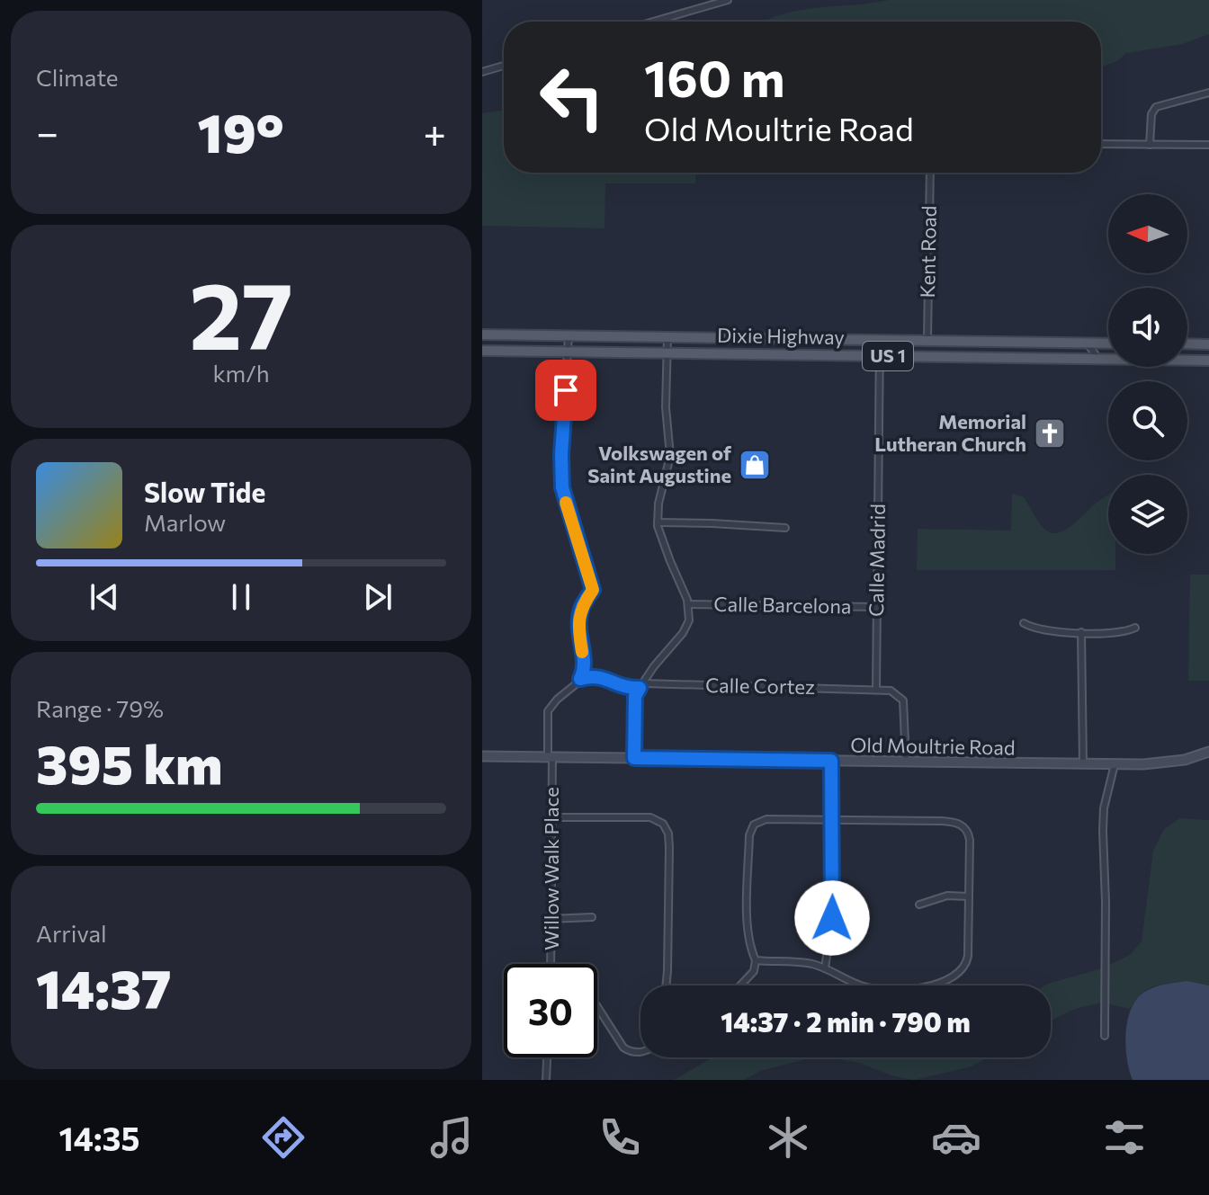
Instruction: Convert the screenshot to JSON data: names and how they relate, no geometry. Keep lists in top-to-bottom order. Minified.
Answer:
{"streets":{"main road":["Dixie Highway","US 1","Old Moultrie Road"],"street":["Kent Road","Calle Madrid","Calle Barcelona","Calle Cortez","Willow Walk Place"]},"crossings":[["Kent Road","US 1"],["Dixie Highway","Calle Madrid"],["US 1","Calle Madrid"],["Calle Madrid","Calle Barcelona"],["Calle Madrid","Calle Cortez"],["Calle Cortez","Willow Walk Place"],["Old Moultrie Road","Willow Walk Place"]],"places":{"church":["Memorial Lutheran Church"],"shop":["Volkswagen of Saint Augustine"]},"north":"left","page":{"tile":["Climate",["27","km/h"],["Range · 79%","395 km"],["Arrival","14:37"]],"turn":["160 m","Old Moultrie Road"],"heat":["−","19°","+"],"song":["Slow Tide","Marlow"],"limit":"30","trip":"14:37 · 2 min · 790 m","tabs":"14:35"}}
